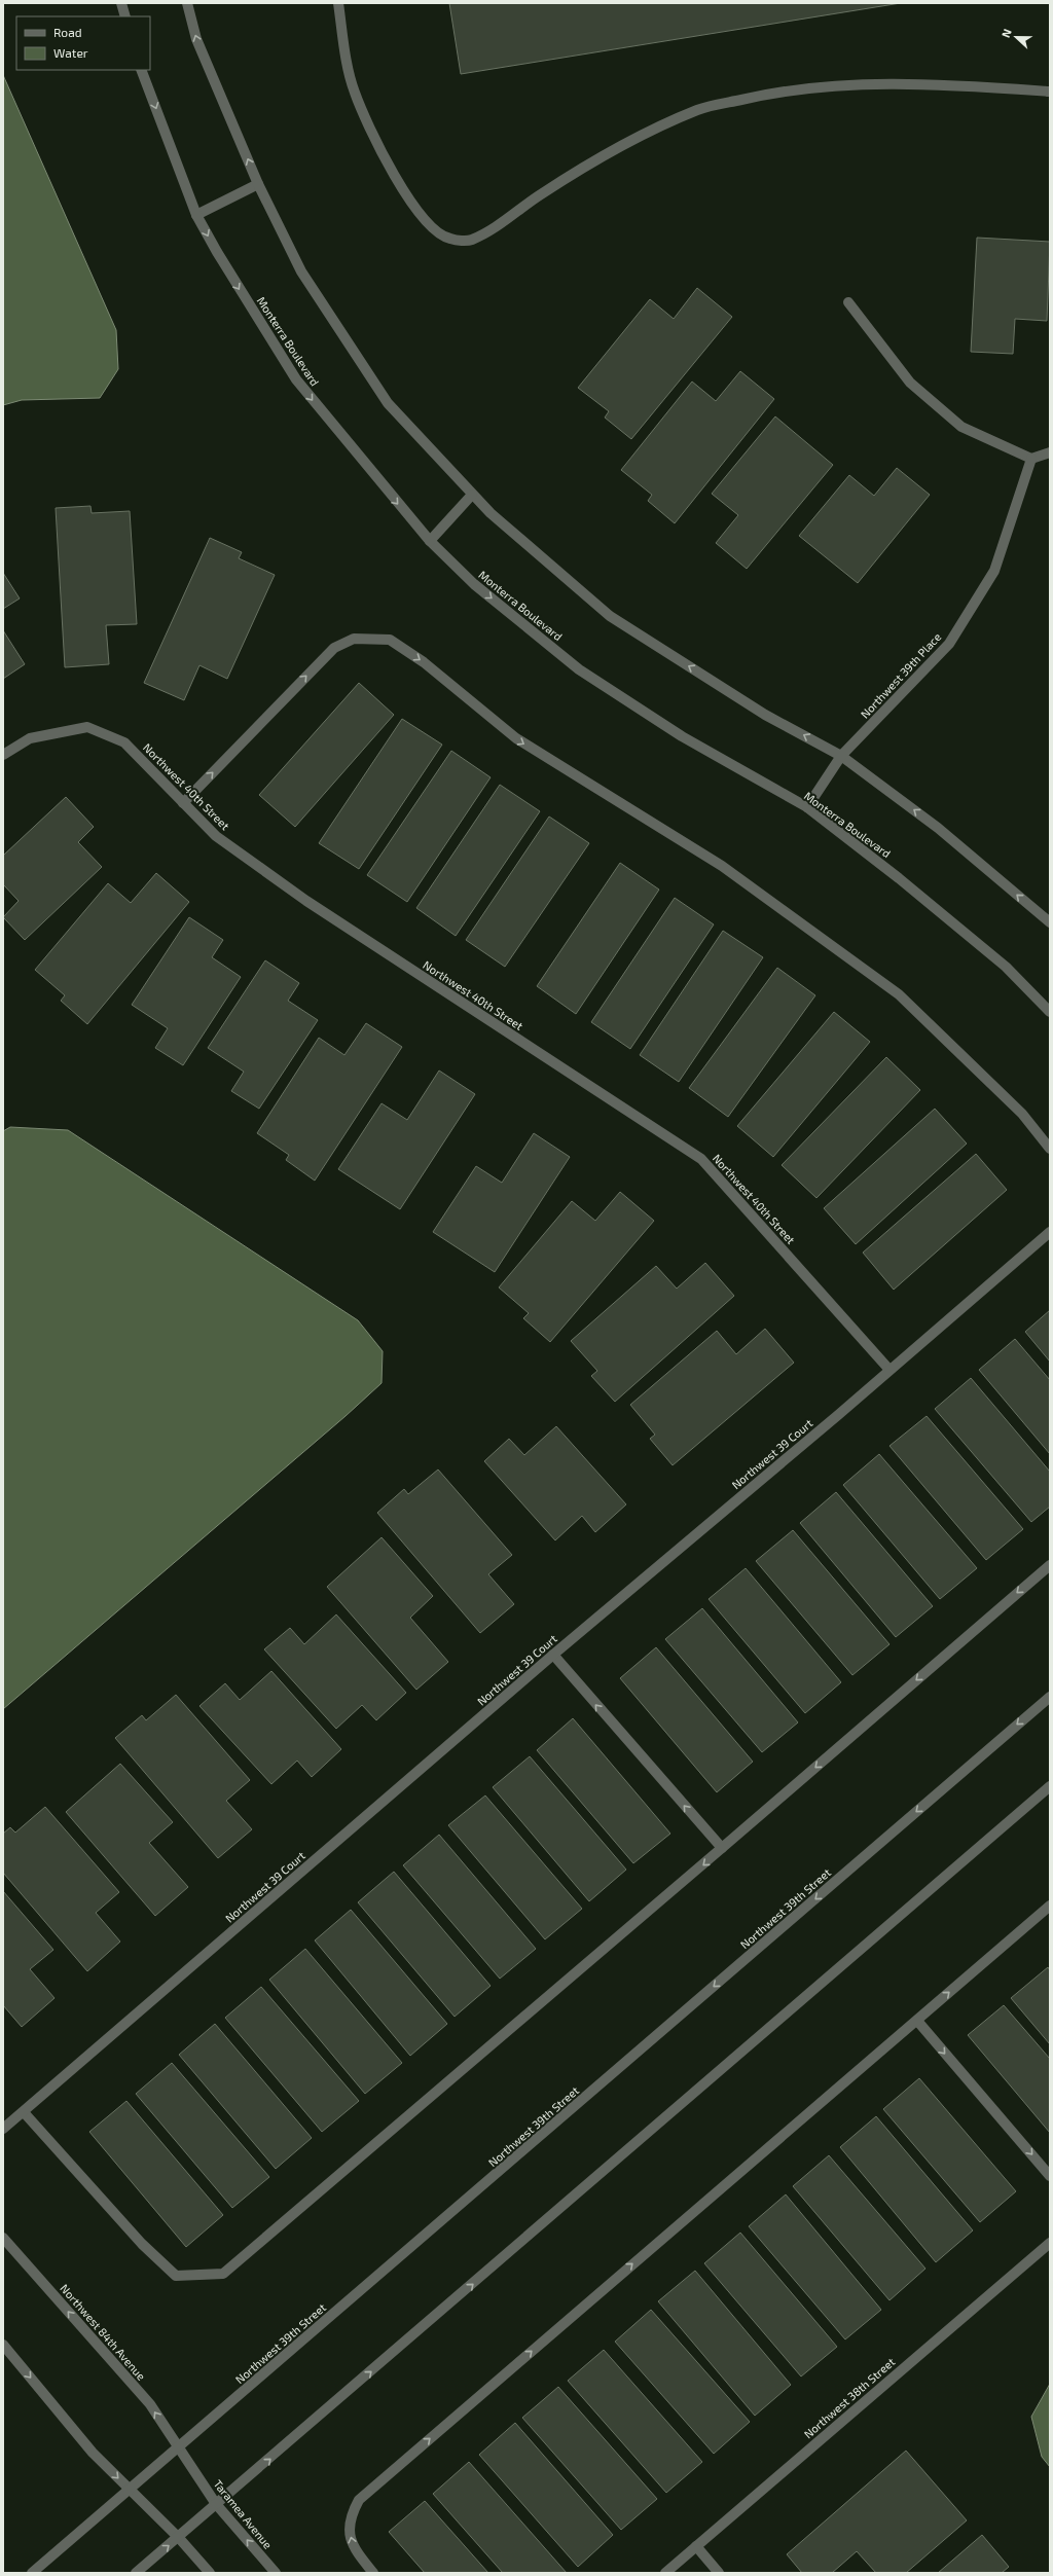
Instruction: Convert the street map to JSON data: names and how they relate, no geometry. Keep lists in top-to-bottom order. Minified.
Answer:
{"streets":{"street":["Monterra Boulevard","Northwest 39th Place","Northwest 40th Street","Northwest 39 Court","Northwest 39th Street","Northwest 84th Avenue","Northwest 38th Street","Taramea Avenue"]},"crossings":[["Monterra Boulevard","Northwest 39th Place"],["Northwest 40th Street","Northwest 39 Court"],["Northwest 39th Street","Northwest 84th Avenue"],["Northwest 39th Street","Taramea Avenue"],["Northwest 84th Avenue","Taramea Avenue"]],"legend":["Road","Water"],"north":"left"}
